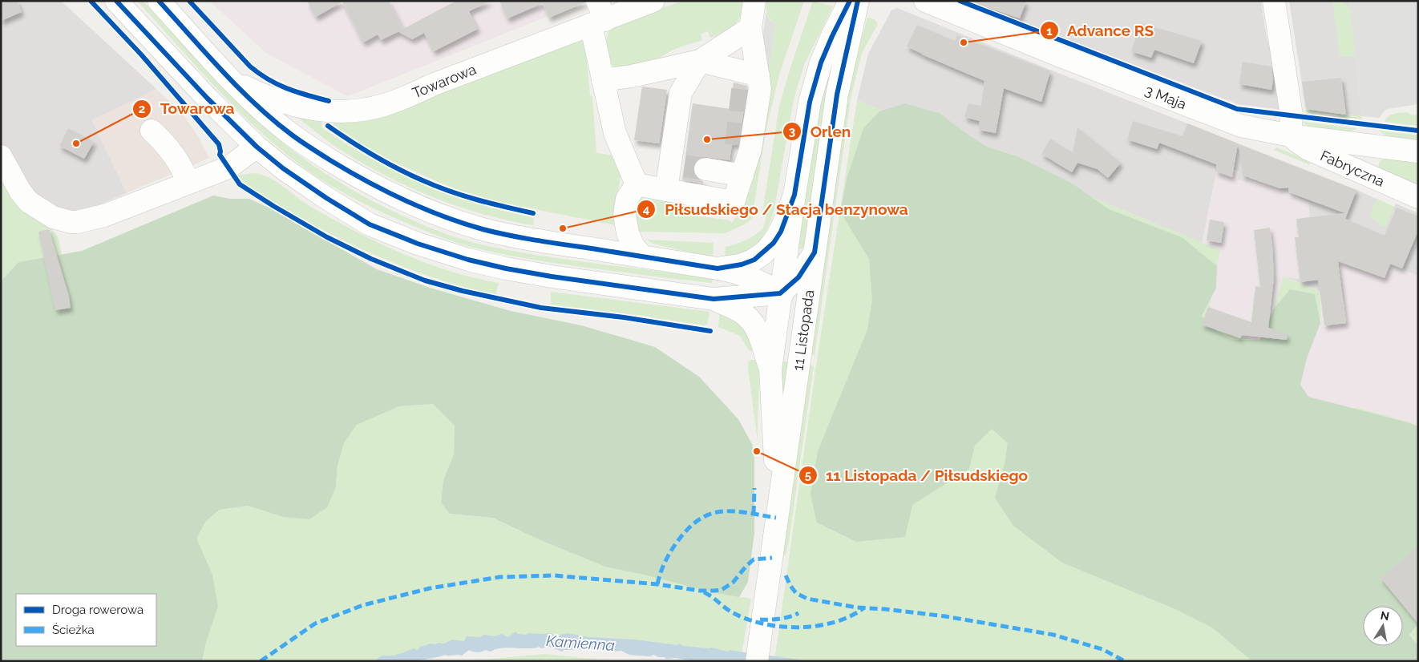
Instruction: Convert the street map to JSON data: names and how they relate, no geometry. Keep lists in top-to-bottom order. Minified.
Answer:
{"streets":{"street":["Towarowa","3 Maja","Fabryczna","11 Listopada"]},"crossings":[["3 Maja","Fabryczna"]],"water":["Kamienna"],"places":["Advance RS","Orlen","Towarowa","Piłsudskiego / Stacja benzynowa","11 Listopada / Piłsudskiego"],"legend":["Droga rowerowa","Ścieżka"],"north":"top"}
